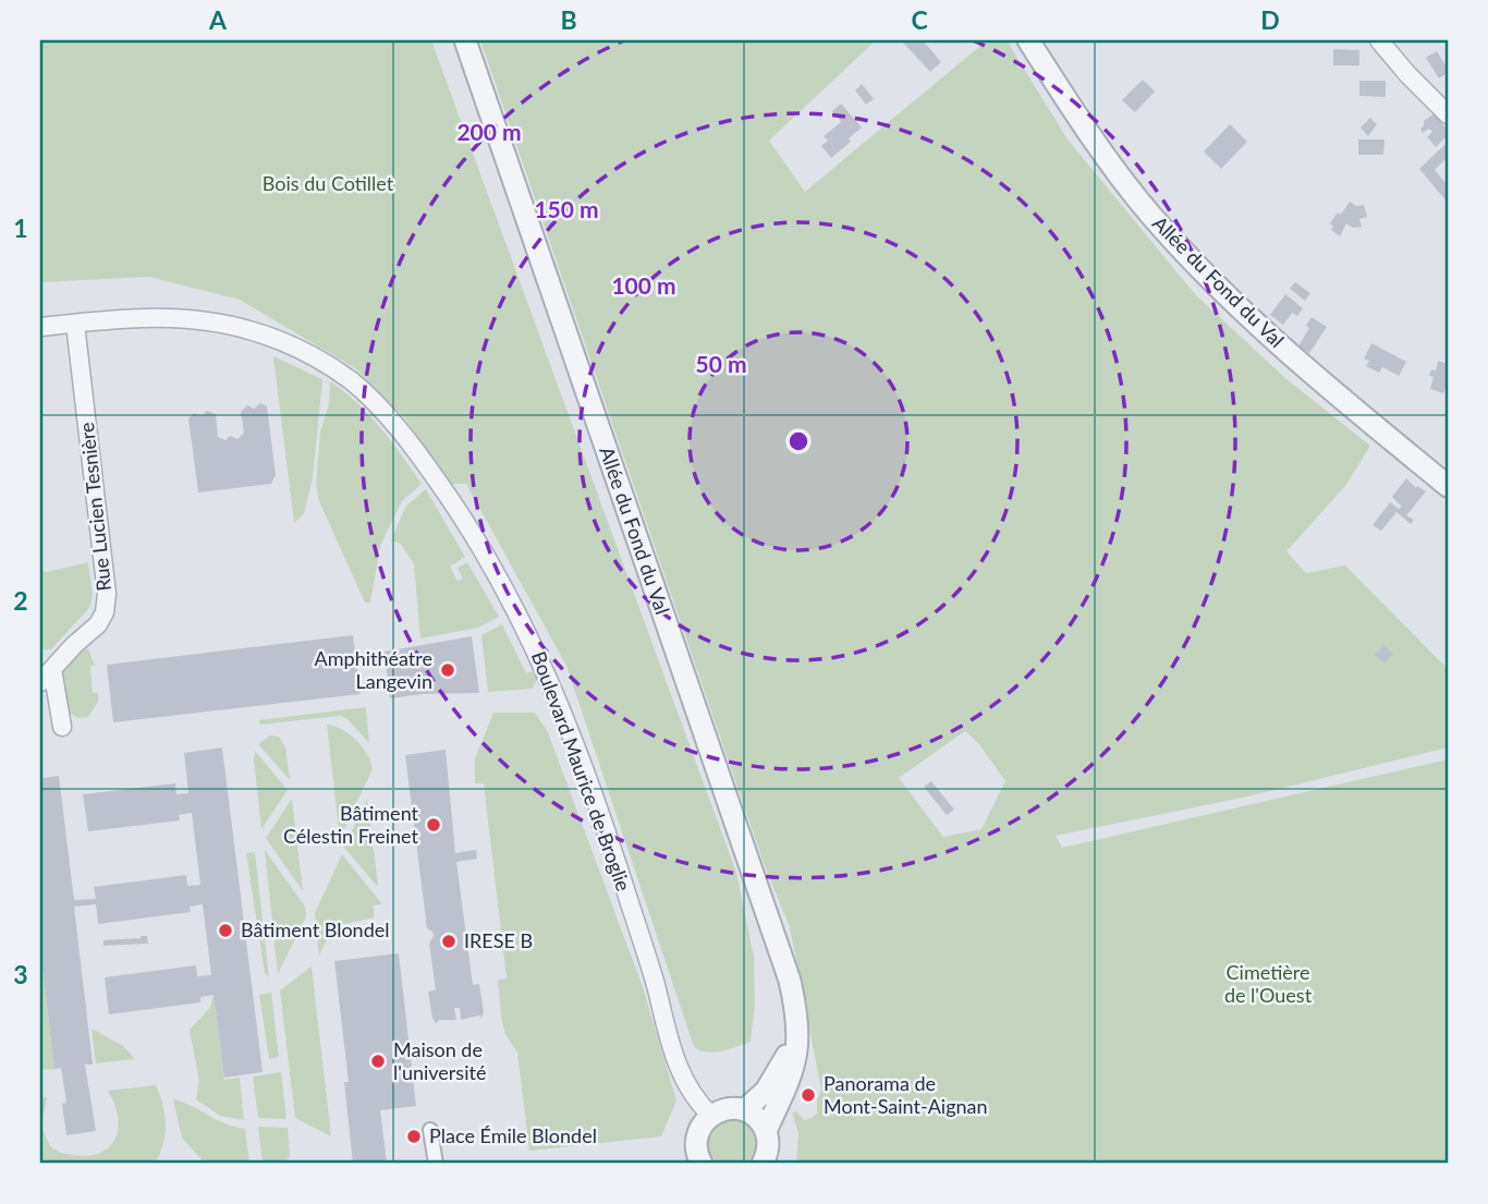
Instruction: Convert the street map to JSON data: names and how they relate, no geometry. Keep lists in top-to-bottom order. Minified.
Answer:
{"streets":{"street":["Allée du Fond du Val","Rue Lucien Tesnière","Boulevard Maurice de Broglie"]},"crossings":[["Rue Lucien Tesnière","Boulevard Maurice de Broglie"]],"parks":["Bois du Cotillet","Cimetière de l'Ouest"],"places":["Amphithéatre Langevin","Bâtiment Célestin Freinet","Bâtiment Blondel","IRESE B","Maison de l'université","Panorama de Mont-Saint-Aignan","Place Émile Blondel"],"grid":{"columns":["A","B","C","D"],"rows":["1","2","3"]},"rings":["200 m","150 m","100 m","50 m"]}
